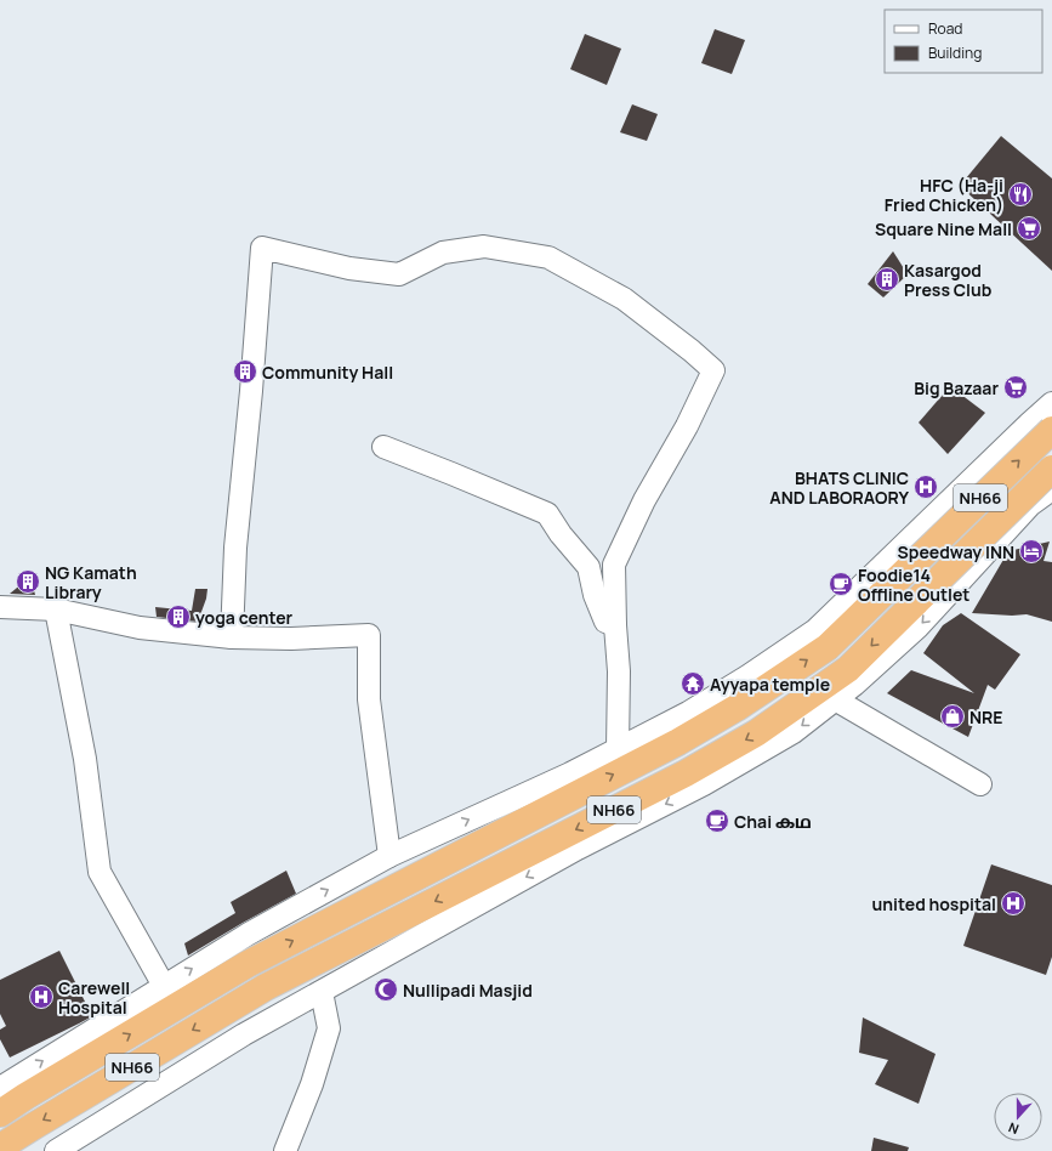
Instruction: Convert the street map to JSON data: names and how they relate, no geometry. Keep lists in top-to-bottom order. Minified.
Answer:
{"streets":{"highway":["NH66"]},"places":{"restaurant":["HFC (Ha-ji Fried Chicken)"],"supermarket":["Square Nine Mall","Big Bazaar"],"building":["Kasargod Press Club","Community Hall","NG Kamath Library","yoga center"],"hospital":["BHATS CLINIC AND LABORAORY","united hospital","Carewell Hospital"],"hotel":["Speedway INN"],"cafe":["Foodie14 Offline Outlet","Chai കഥ"],"temple":["Ayyapa temple"],"shop":["NRE"],"mosque":["Nullipadi Masjid"]},"legend":["Road","Building"],"north":"bottom"}
